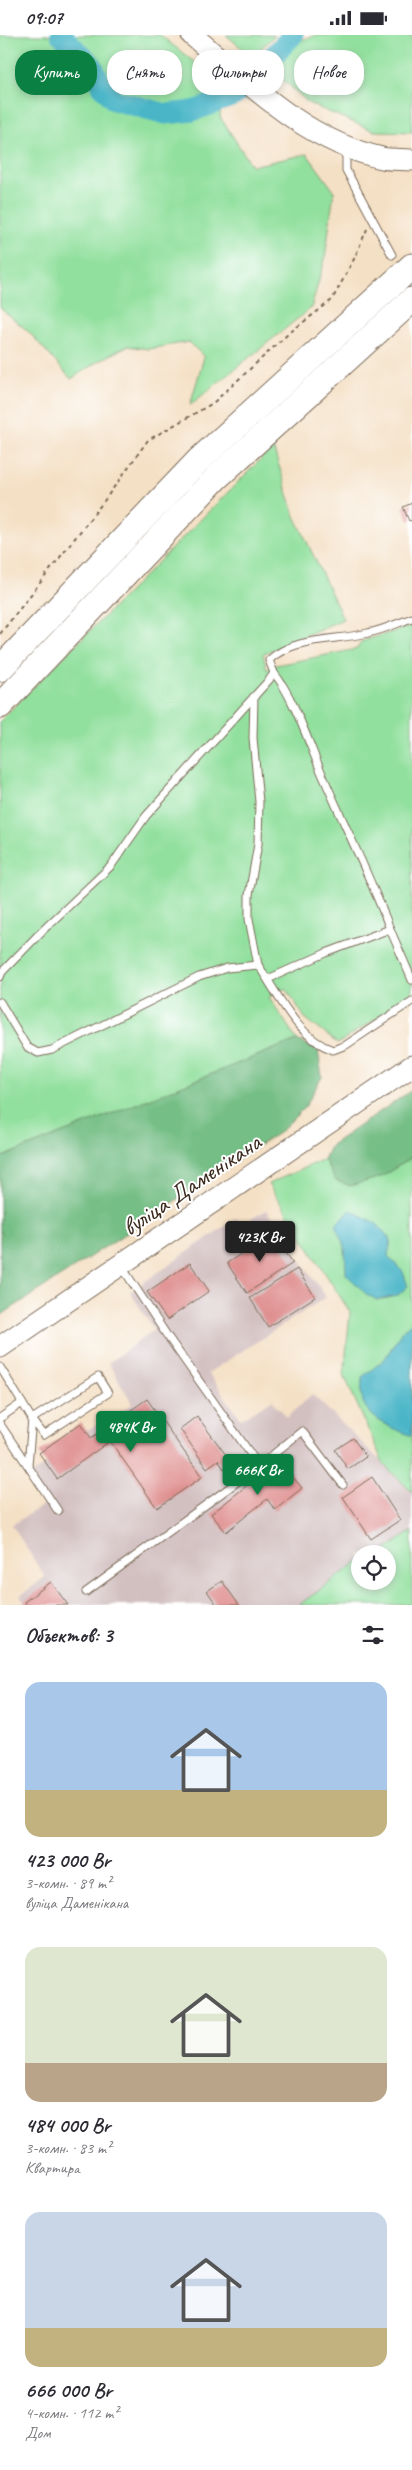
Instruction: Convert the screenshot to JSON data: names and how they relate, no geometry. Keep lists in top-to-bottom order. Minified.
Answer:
{"streets":{"main road":["вуліца Даменікана"]},"page":{"status":"09:07","chip":["Купить","Снять","Фильтры","Новое"],"price":["423K Br","484K Br","666K Br"],"heading":"Объектов: 3","list":[{"name":"423 000 Br","note":"3-комн. · 89 m² · вуліца Даменікана"},{"name":"484 000 Br","note":"3-комн. · 83 m² · Квартира"},{"name":"666 000 Br","note":"4-комн. · 112 m² · Дом"}]}}
